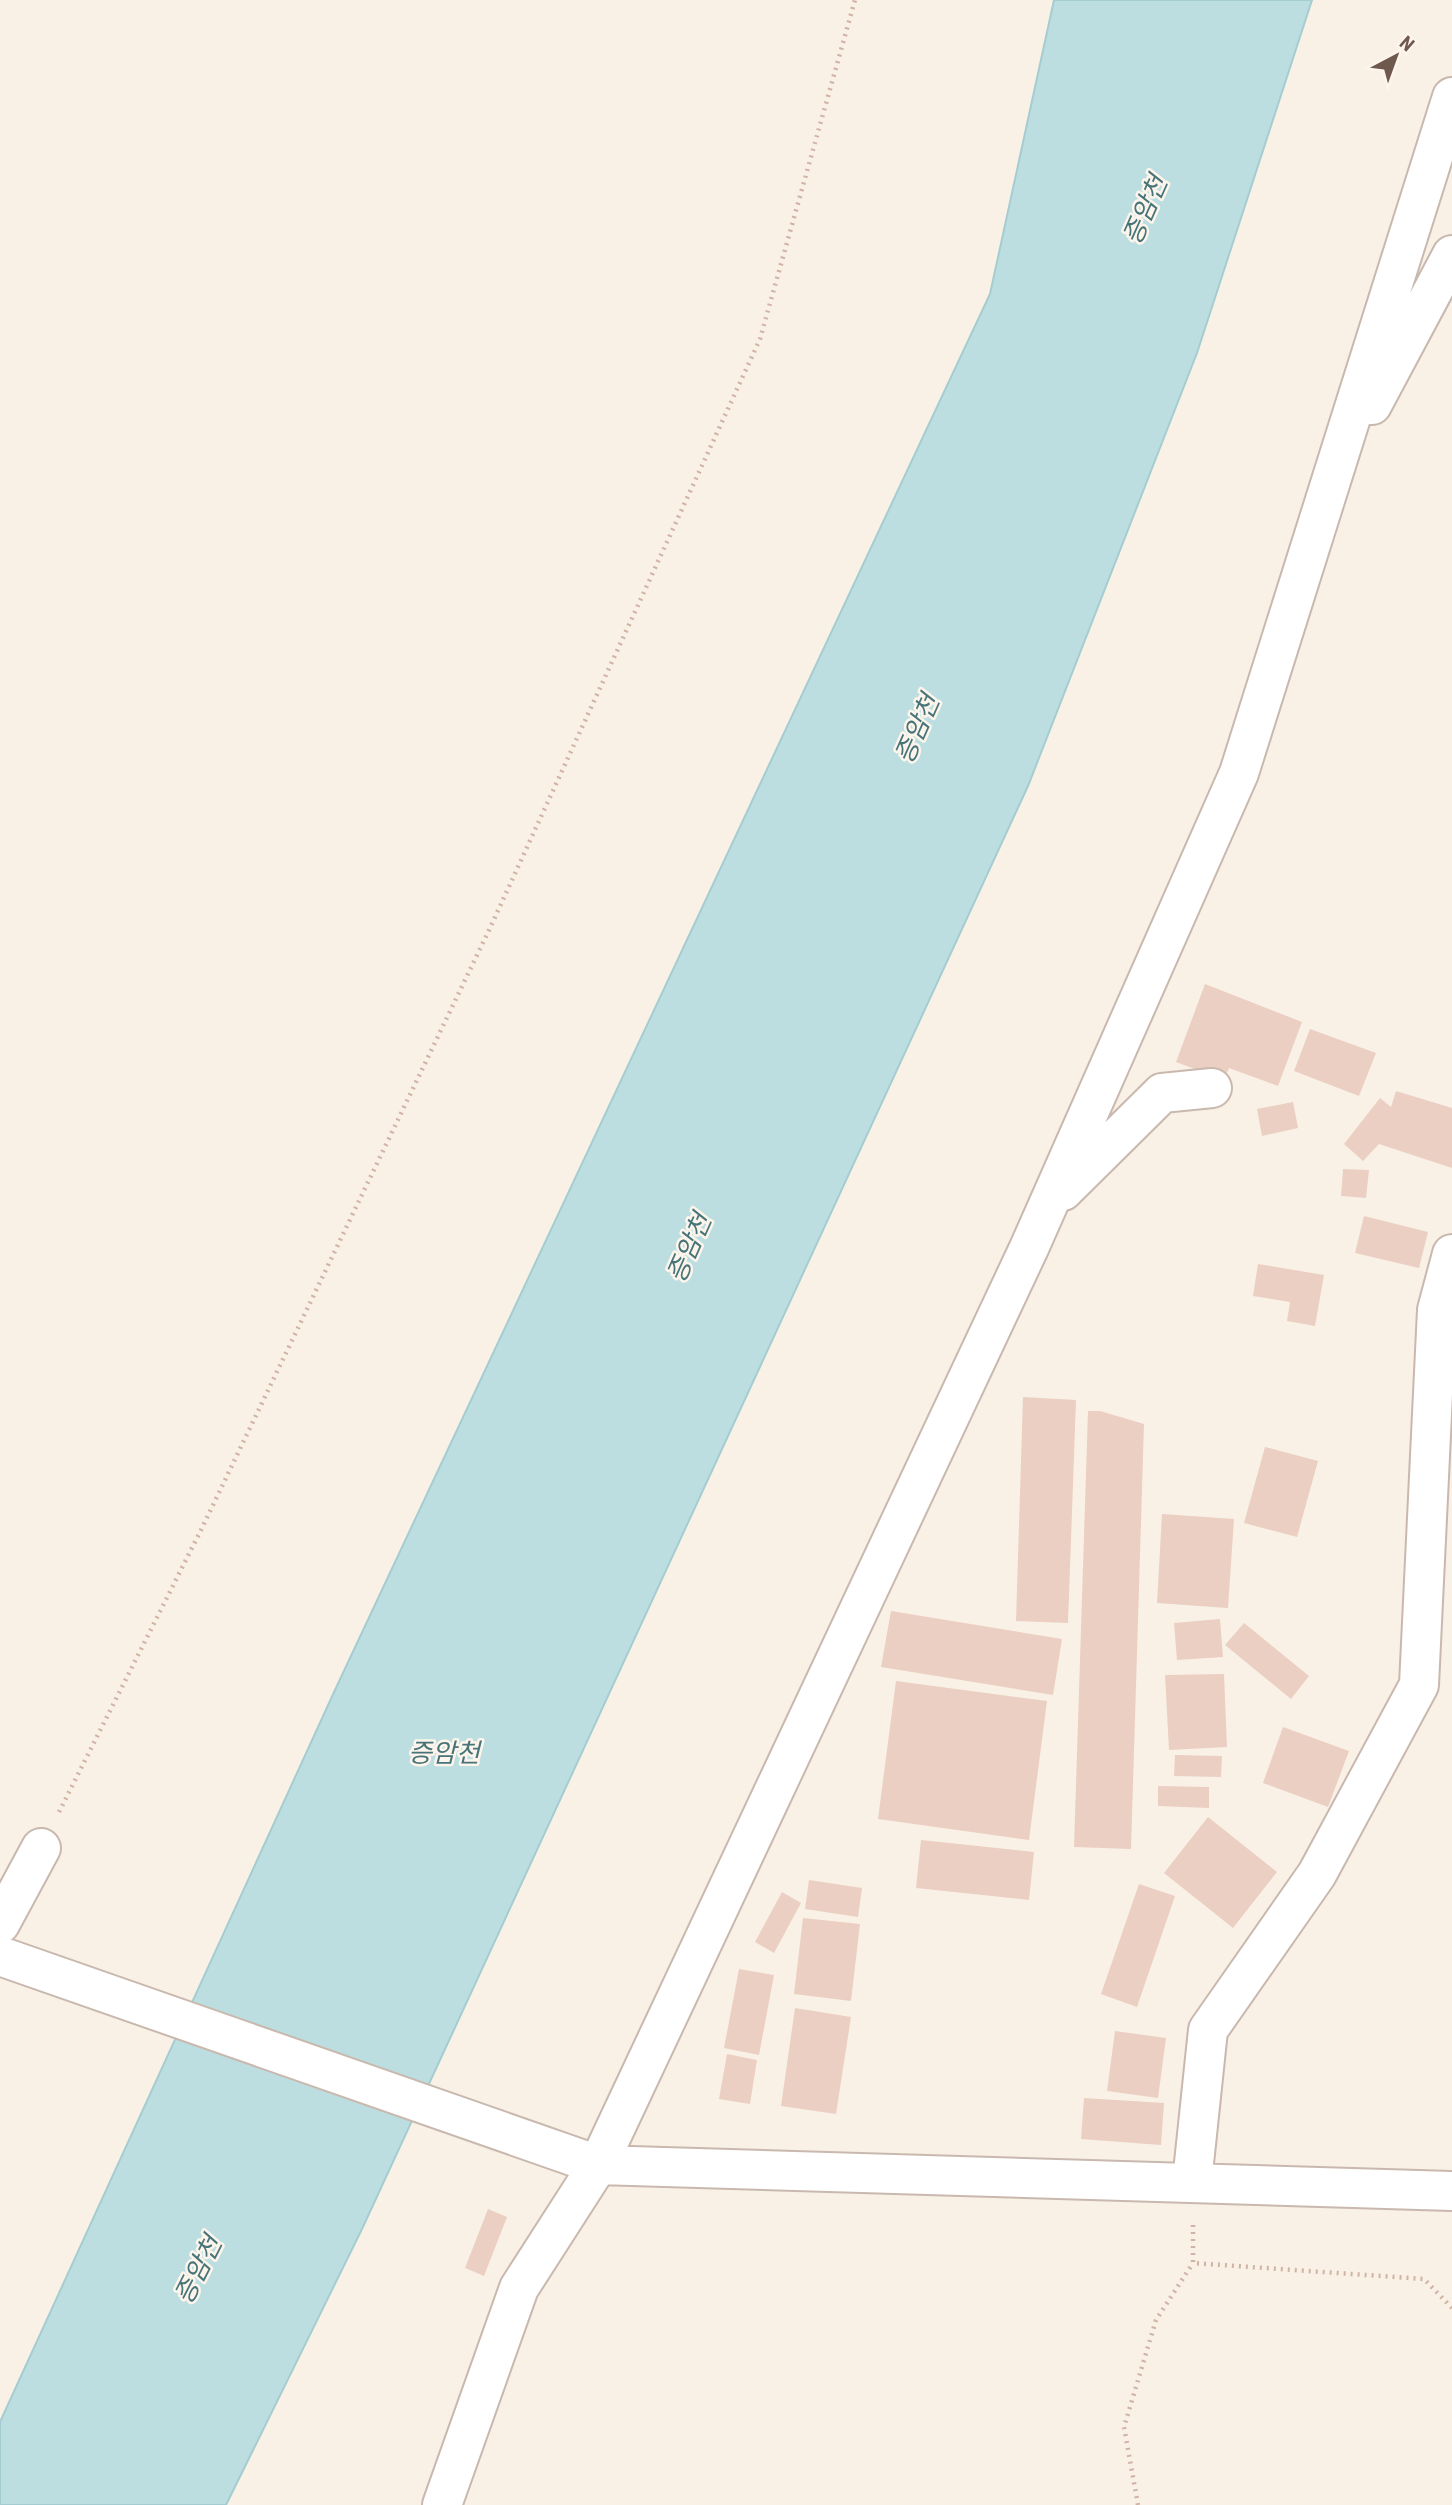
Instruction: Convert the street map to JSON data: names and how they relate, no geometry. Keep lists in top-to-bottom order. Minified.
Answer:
{"water":["증암천"],"north":"top right"}
